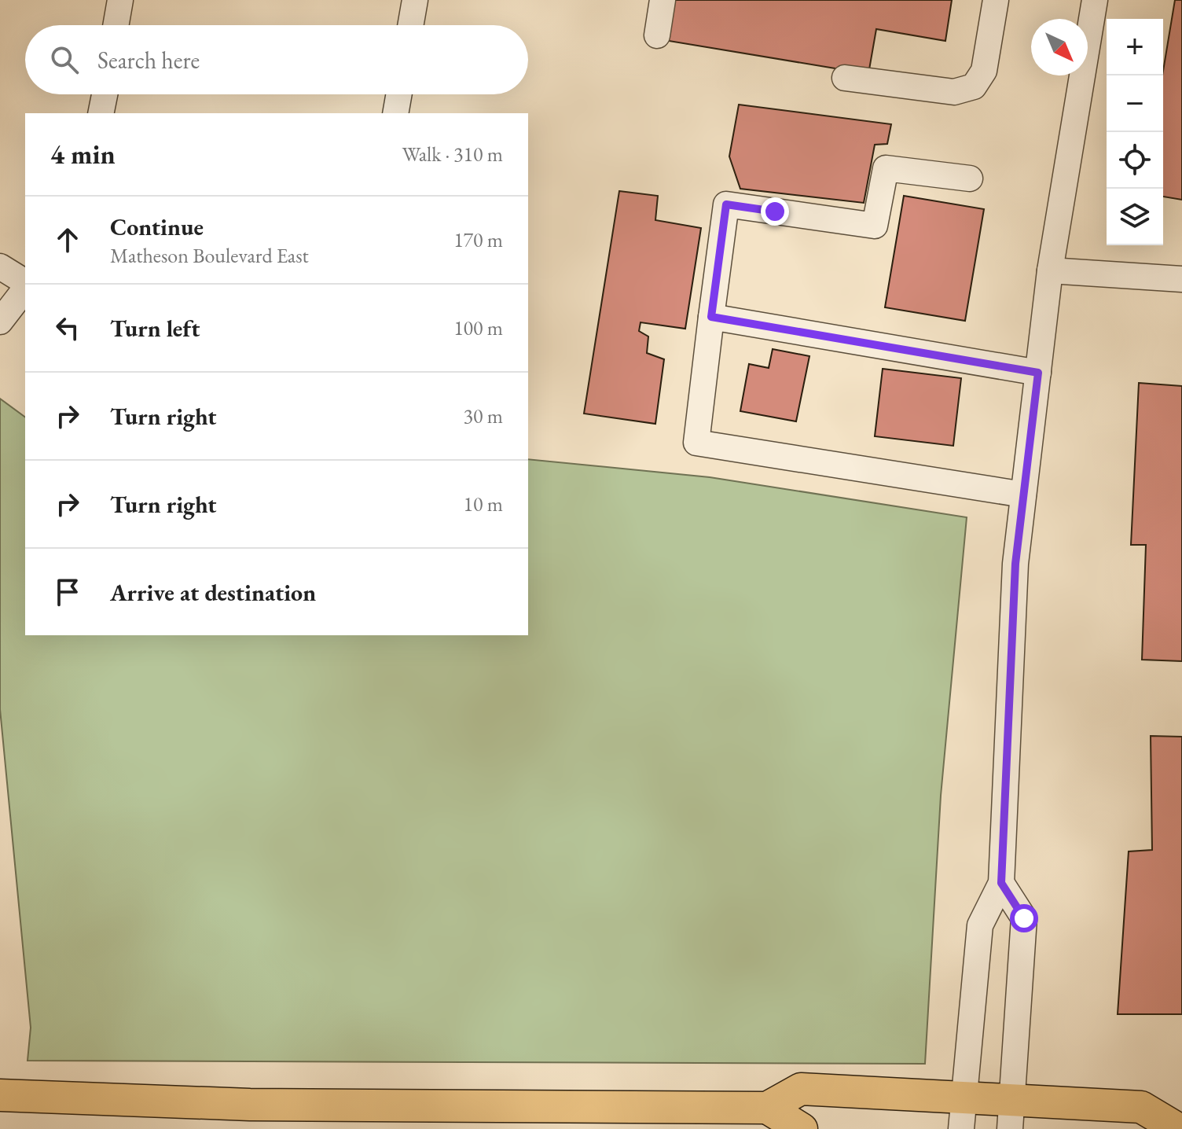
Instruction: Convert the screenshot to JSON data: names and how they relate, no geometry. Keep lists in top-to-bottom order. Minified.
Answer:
{"north":"bottom right","page":{"map_buttons":["+","−"],"search":"Search here","heading":["4 min","Walk · 310 m"],"list":[["Continue","Matheson Boulevard East","170 m"],["Turn left","100 m"],["Turn right","30 m"],["Turn right","10 m"],"Arrive at destination"]}}
